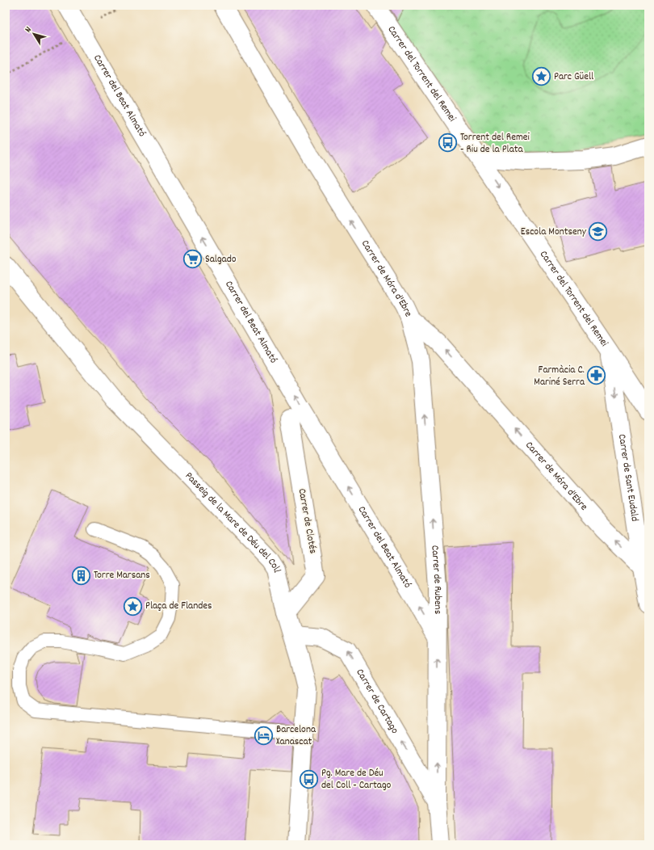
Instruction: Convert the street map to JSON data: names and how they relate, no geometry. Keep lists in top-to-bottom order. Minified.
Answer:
{"streets":{"street":["Carrer del Torrent del Remei","Carrer del Beat Almató","Carrer de Móra d'Ebre","Carrer de Sant Eudald","Carrer de Clotés","Passeig de la Mare de Déu del Coll","Carrer de Rubens","Carrer de Cartago"]},"crossings":[["Carrer del Torrent del Remei","Carrer de Sant Eudald"],["Carrer del Beat Almató","Carrer de Rubens"],["Carrer de Móra d'Ebre","Carrer de Sant Eudald"],["Carrer de Móra d'Ebre","Carrer de Rubens"],["Carrer de Clotés","Passeig de la Mare de Déu del Coll"],["Passeig de la Mare de Déu del Coll","Carrer de Cartago"],["Carrer de Rubens","Carrer de Cartago"]],"one_way":["Carrer del Torrent del Remei","Carrer del Beat Almató","Carrer de Móra d'Ebre","Carrer de Sant Eudald","Carrer de Rubens","Carrer de Cartago"],"places":{"place":["Parc Güell","Plaça de Flandes"],"bus stop":["Torrent del Remei - Riu de la Plata","Pg. Mare de Déu del Coll - Cartago"],"school or university":["Escola Montseny"],"supermarket":["Salgado"],"pharmacy":["Farmàcia C. Mariné Serra"],"building":["Torre Marsans"],"hotel":["Barcelona Xanascat"]},"north":"top left"}
